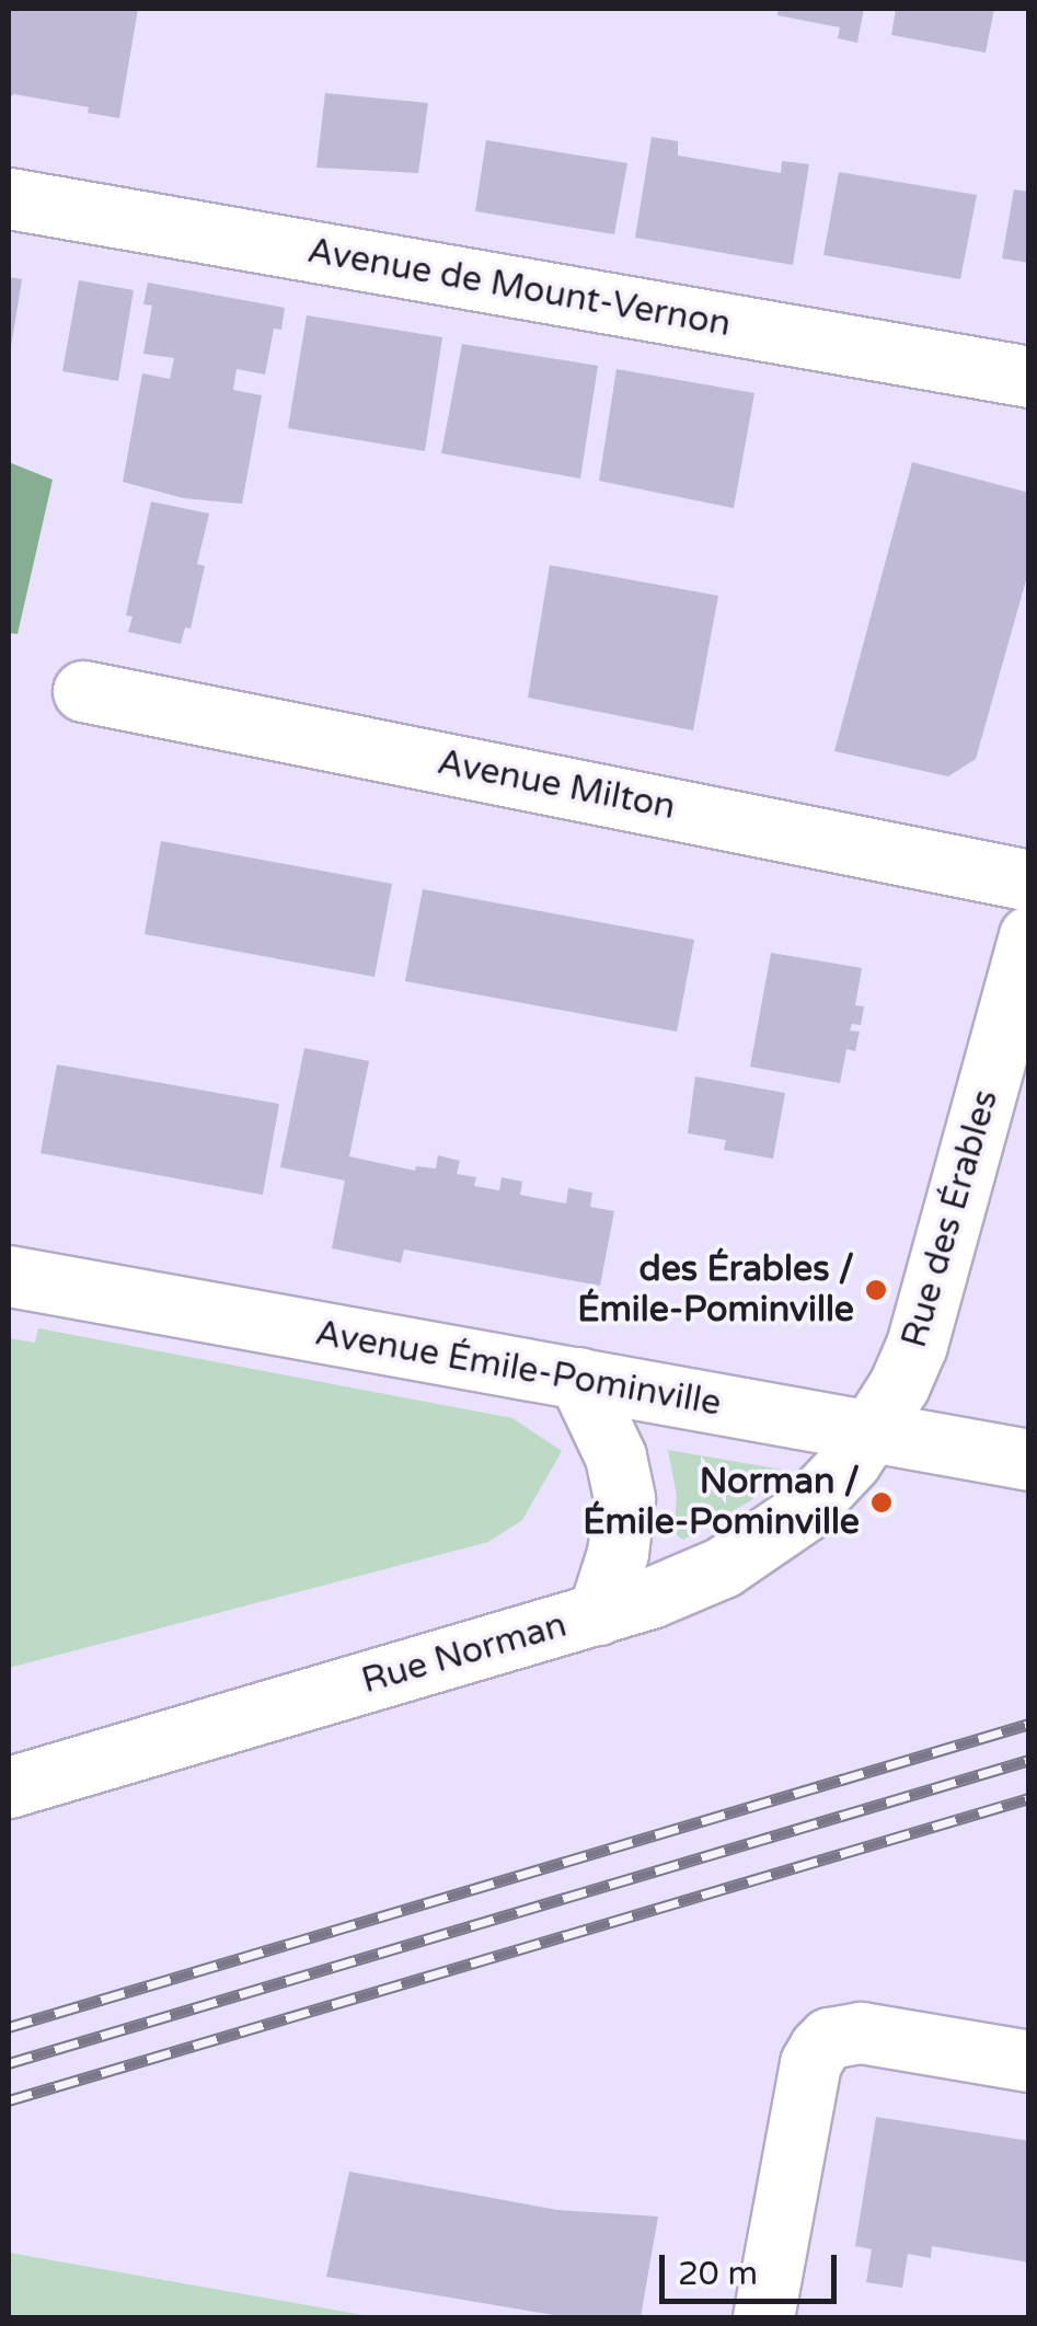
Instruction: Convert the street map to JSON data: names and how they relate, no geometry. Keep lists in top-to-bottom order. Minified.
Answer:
{"streets":{"street":["Avenue de Mount-Vernon","Avenue Milton","Rue des Érables","Avenue Émile-Pominville","Rue Norman"]},"crossings":[["Rue des Érables","Avenue Émile-Pominville"],["Rue des Érables","Rue Norman"],["Avenue Émile-Pominville","Rue Norman"]],"places":["des Érables / Émile-Pominville","Norman / Émile-Pominville"],"scale_bar":"20 m"}
